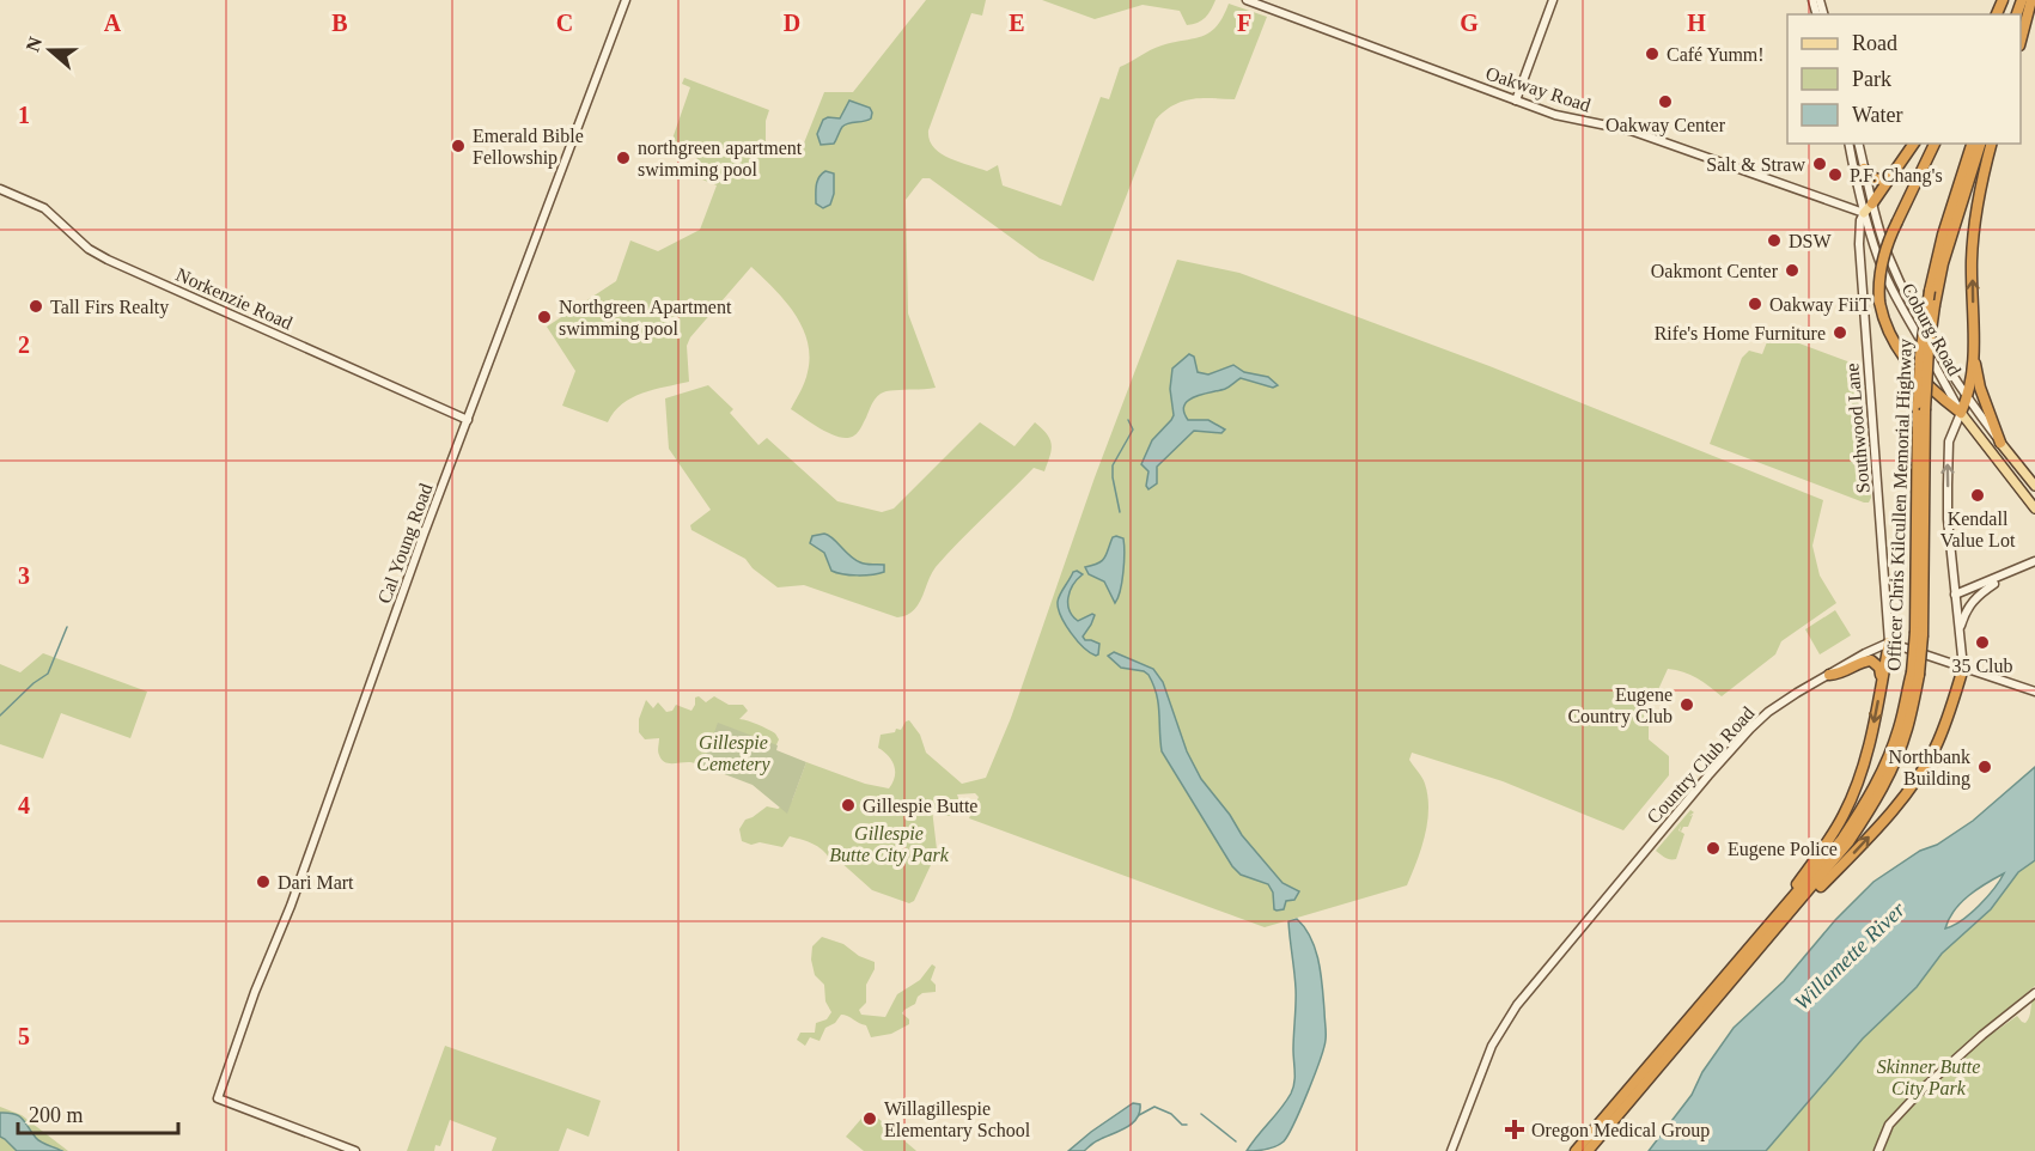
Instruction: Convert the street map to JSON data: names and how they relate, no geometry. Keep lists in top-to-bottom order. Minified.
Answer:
{"streets":{"highway":["Officer Chris Kilcullen Memorial Highway"],"main road":["Oakway Road","Norkenzie Road","Coburg Road","Southwood Lane","Cal Young Road","Country Club Road"]},"crossings":[["Oakway Road","Coburg Road"],["Oakway Road","Southwood Lane"],["Norkenzie Road","Cal Young Road"],["Coburg Road","Southwood Lane"],["Southwood Lane","Country Club Road"]],"water":["Willamette River"],"parks":["Gillespie Cemetery","Gillespie Butte City Park","Skinner Butte City Park"],"places":{"other":["Café Yumm!","Oakway Center","Emerald Bible Fellowship","northgreen apartment swimming pool","Salt & Straw","P.F. Chang's","DSW","Oakmont Center","Oakway FiiT","Tall Firs Realty","Northgreen Apartment swimming pool","Rife's Home Furniture","Kendall Value Lot","35 Club","Eugene Country Club","Northbank Building","Gillespie Butte","Eugene Police","Dari Mart","Willagillespie Elementary School"],"health":["Oregon Medical Group"]},"legend":["Road","Park","Water"],"scale_bar":"200 m","north":"left","grid":{"columns":["A","B","C","D","E","F","G","H"],"rows":["1","2","3","4","5"]}}
